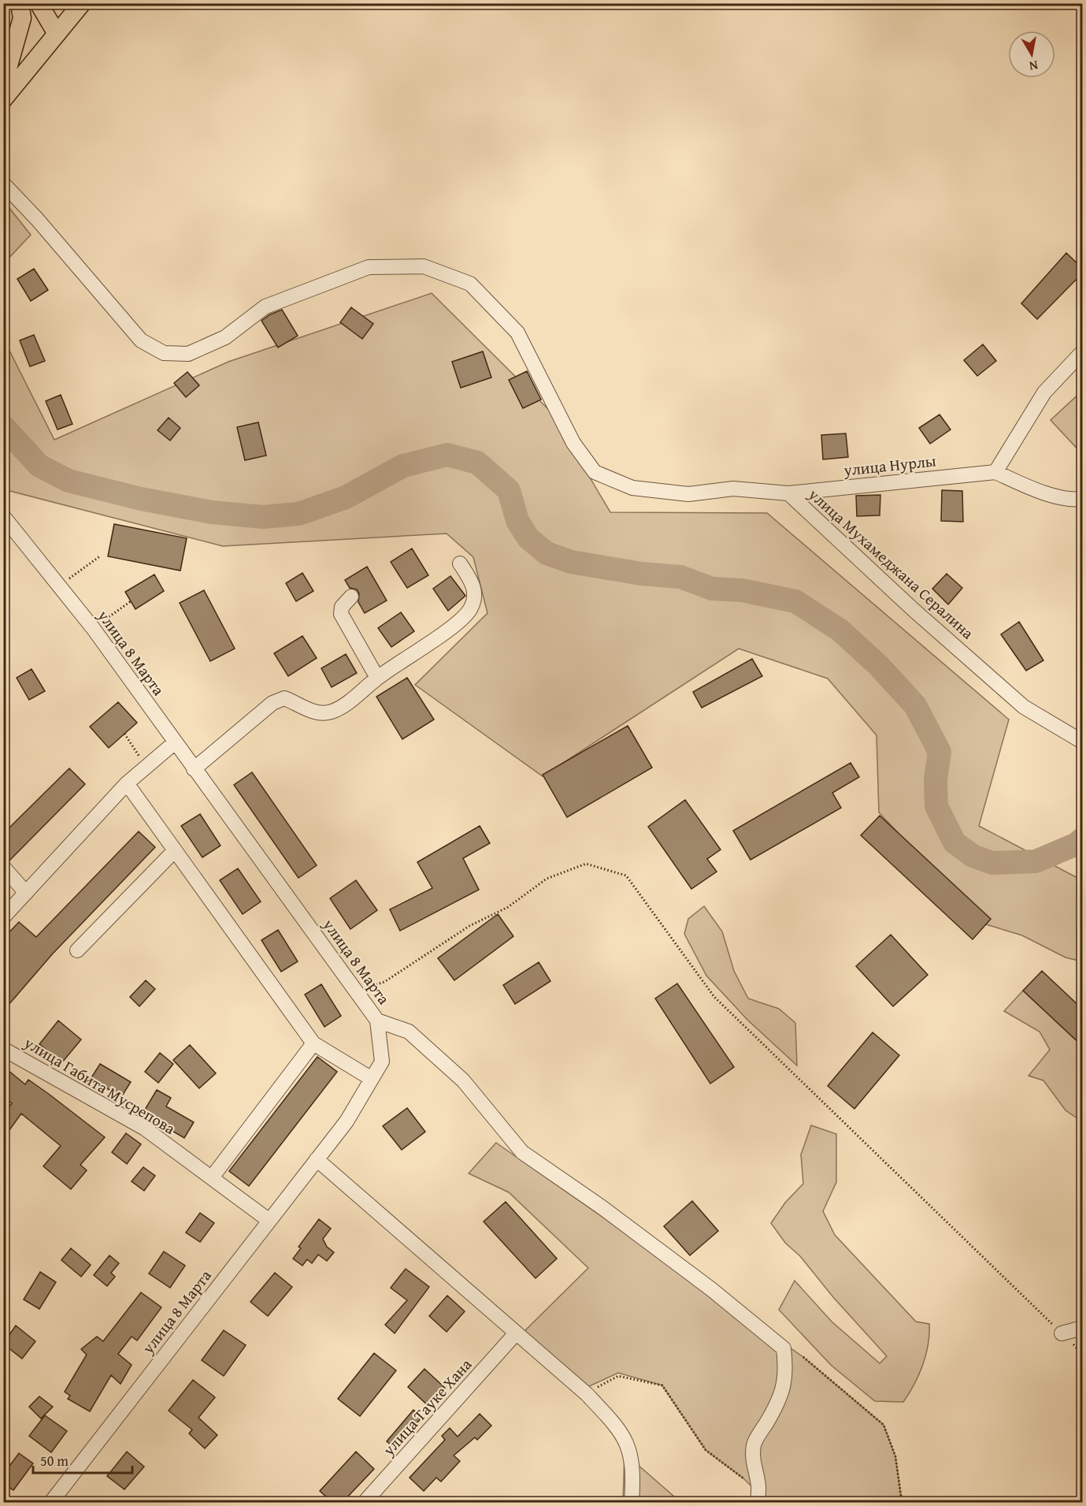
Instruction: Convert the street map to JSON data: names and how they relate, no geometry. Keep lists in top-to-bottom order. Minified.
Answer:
{"streets":{"street":["улица Нурлы","улица Мухамеджана Сералина","улица 8 Марта","улица Габита Мусрепова","улица Тауке Хана"]},"crossings":[["улица Нурлы","улица Мухамеджана Сералина"],["улица 8 Марта","улица Габита Мусрепова"]],"scale_bar":"50 m","north":"bottom"}
